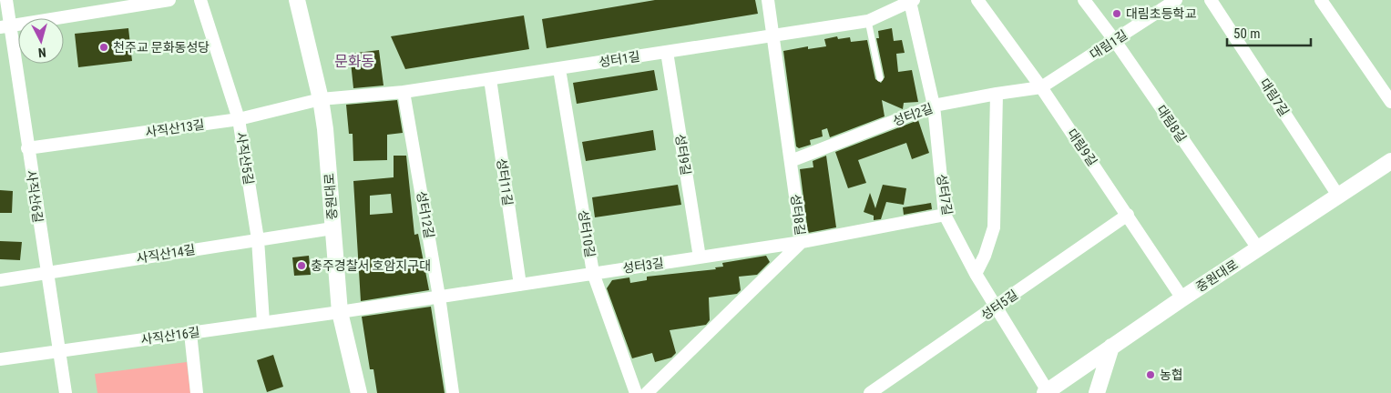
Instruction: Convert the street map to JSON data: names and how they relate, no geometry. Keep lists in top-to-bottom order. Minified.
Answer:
{"streets":{"street":["대림1길","성터1길","대림7길","성터2길","대림8길","사직산13길","대림9길","성터9길","사직산5길","성터11길","성터7길","사직산6길","중원대로","성터12길","성터8길","성터10길","사직산14길","성터3길","성터5길","사직산16길"]},"crossings":[["대림1길","성터2길"],["대림1길","대림8길"],["대림1길","대림9길"],["성터1길","사직산13길"],["성터1길","성터9길"],["성터1길","성터11길"],["성터1길","성터7길"],["성터1길","중원대로"],["성터1길","성터12길"],["성터1길","성터8길"],["성터1길","성터10길"],["대림7길","중원대로"],["성터2길","대림9길"],["성터2길","성터7길"],["성터2길","성터8길"],["대림8길","중원대로"],["사직산13길","사직산5길"],["사직산13길","사직산6길"],["사직산13길","중원대로"],["대림9길","중원대로"],["대림9길","성터5길"],["성터9길","성터3길"],["사직산5길","사직산14길"],["사직산5길","사직산16길"],["성터11길","성터3길"],["성터7길","중원대로"],["성터7길","성터3길"],["성터7길","성터5길"],["사직산6길","사직산14길"],["사직산6길","사직산16길"],["중원대로","사직산14길"],["중원대로","성터3길"],["중원대로","사직산16길"],["성터12길","성터3길"],["성터8길","성터3길"],["성터10길","성터3길"],["성터3길","사직산16길"]],"districts":["문화동"],"places":["대림초등학교","천주교 문화동성당","충주경찰서 호암지구대","농협"],"scale_bar":"50 m","north":"bottom"}
